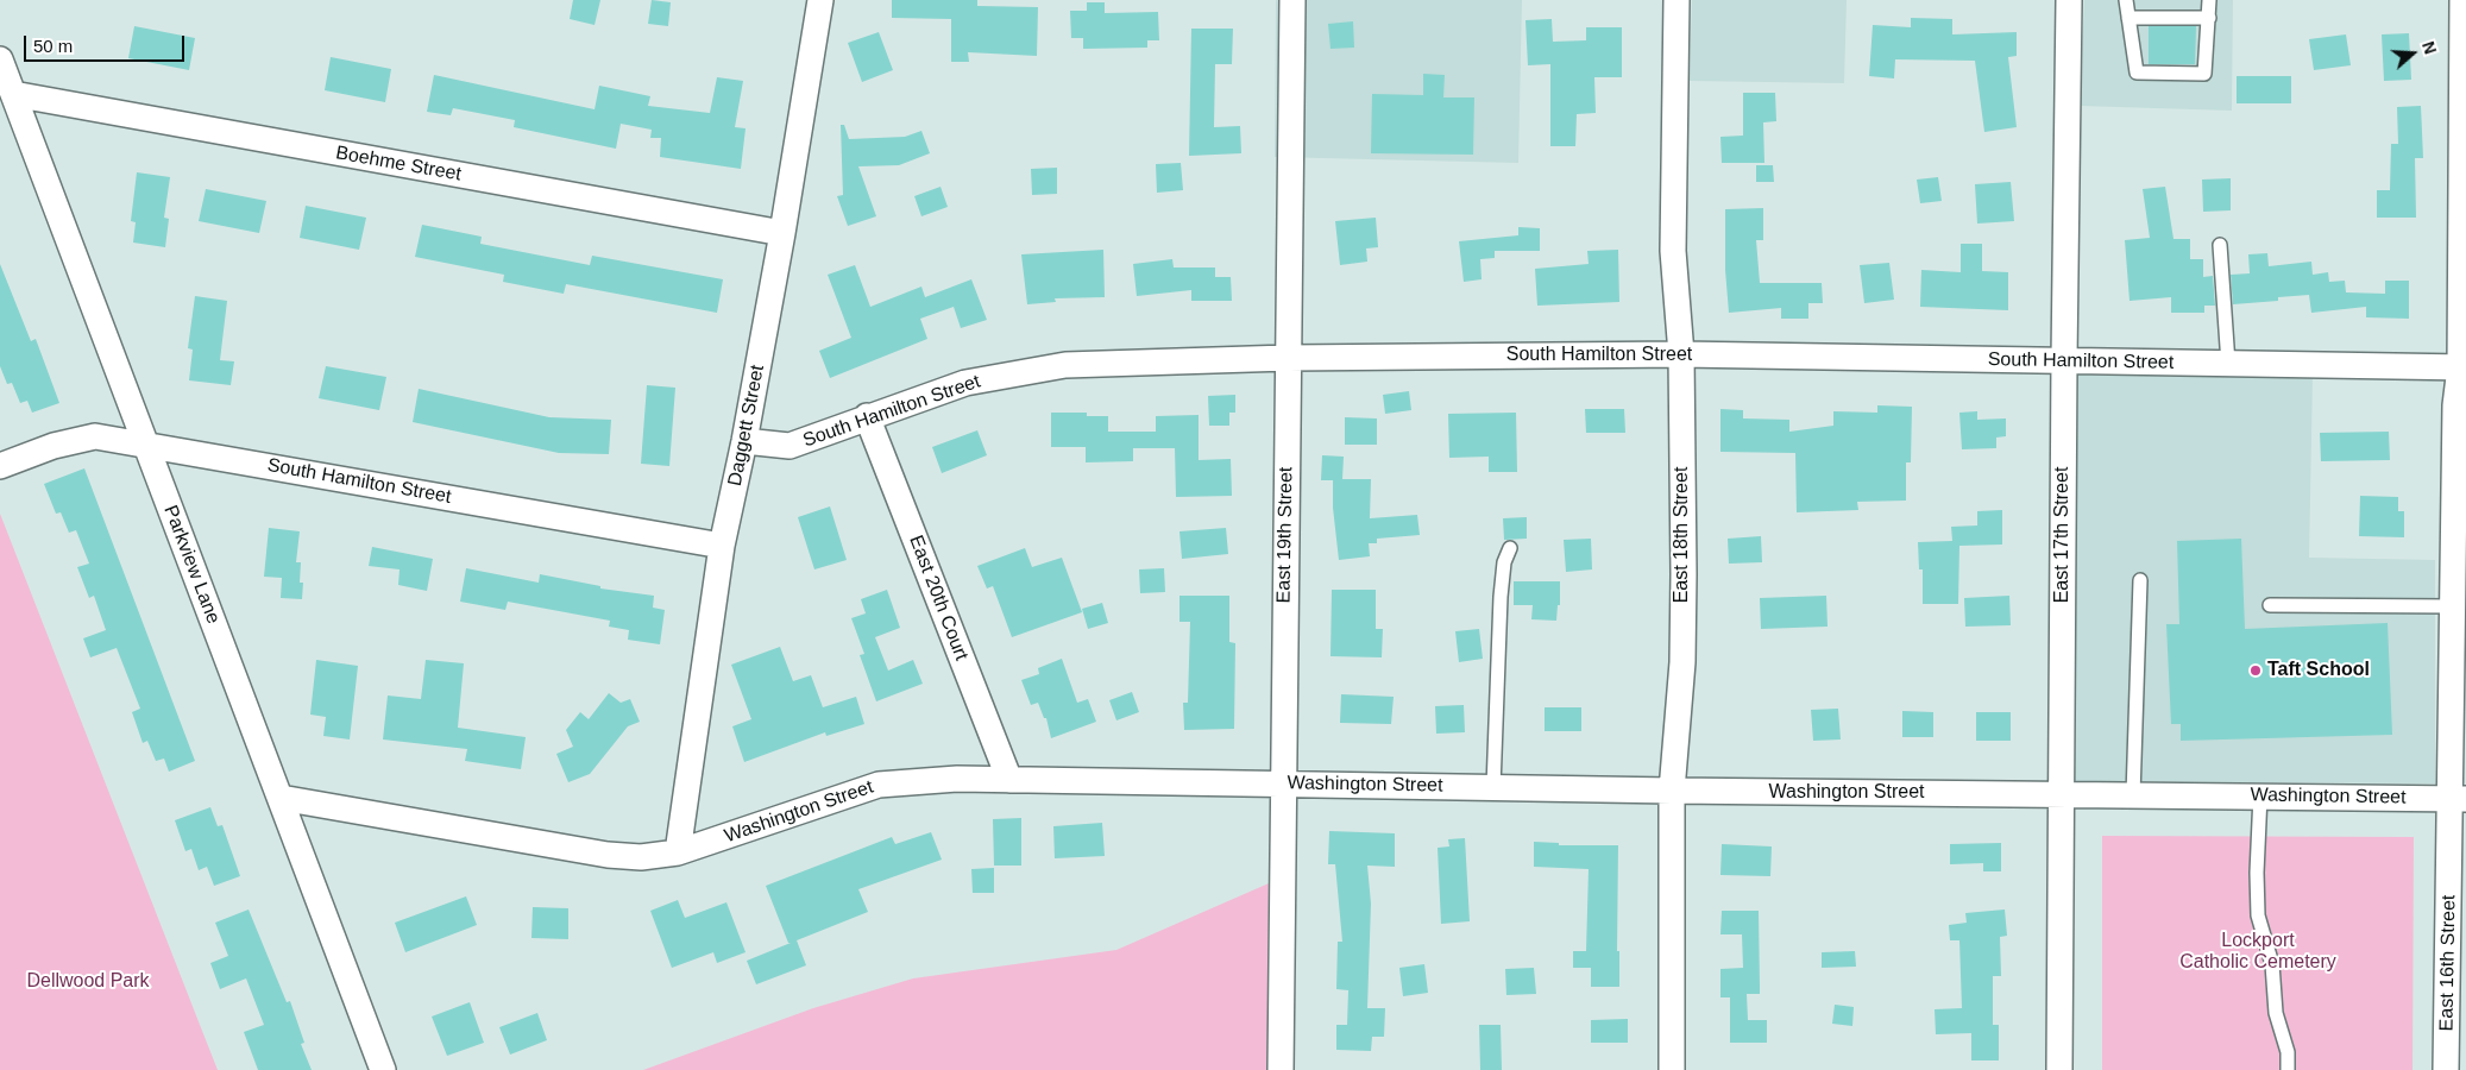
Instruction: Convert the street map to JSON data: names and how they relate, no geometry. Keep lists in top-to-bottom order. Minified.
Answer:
{"streets":{"street":["Boehme Street","South Hamilton Street","Daggett Street","East 19th Street","East 18th Street","East 17th Street","Parkview Lane","East 20th Court","Washington Street","East 16th Street"]},"crossings":[["Boehme Street","Daggett Street"],["Boehme Street","Parkview Lane"],["South Hamilton Street","Daggett Street"],["South Hamilton Street","East 19th Street"],["South Hamilton Street","East 18th Street"],["South Hamilton Street","East 17th Street"],["South Hamilton Street","Parkview Lane"],["South Hamilton Street","East 20th Court"],["South Hamilton Street","East 16th Street"],["Daggett Street","Washington Street"],["East 19th Street","Washington Street"],["East 18th Street","Washington Street"],["East 17th Street","Washington Street"],["Parkview Lane","Washington Street"],["East 20th Court","Washington Street"],["Washington Street","East 16th Street"]],"parks":["Lockport Catholic Cemetery","Dellwood Park"],"places":["Taft School"],"scale_bar":"50 m","north":"right"}
